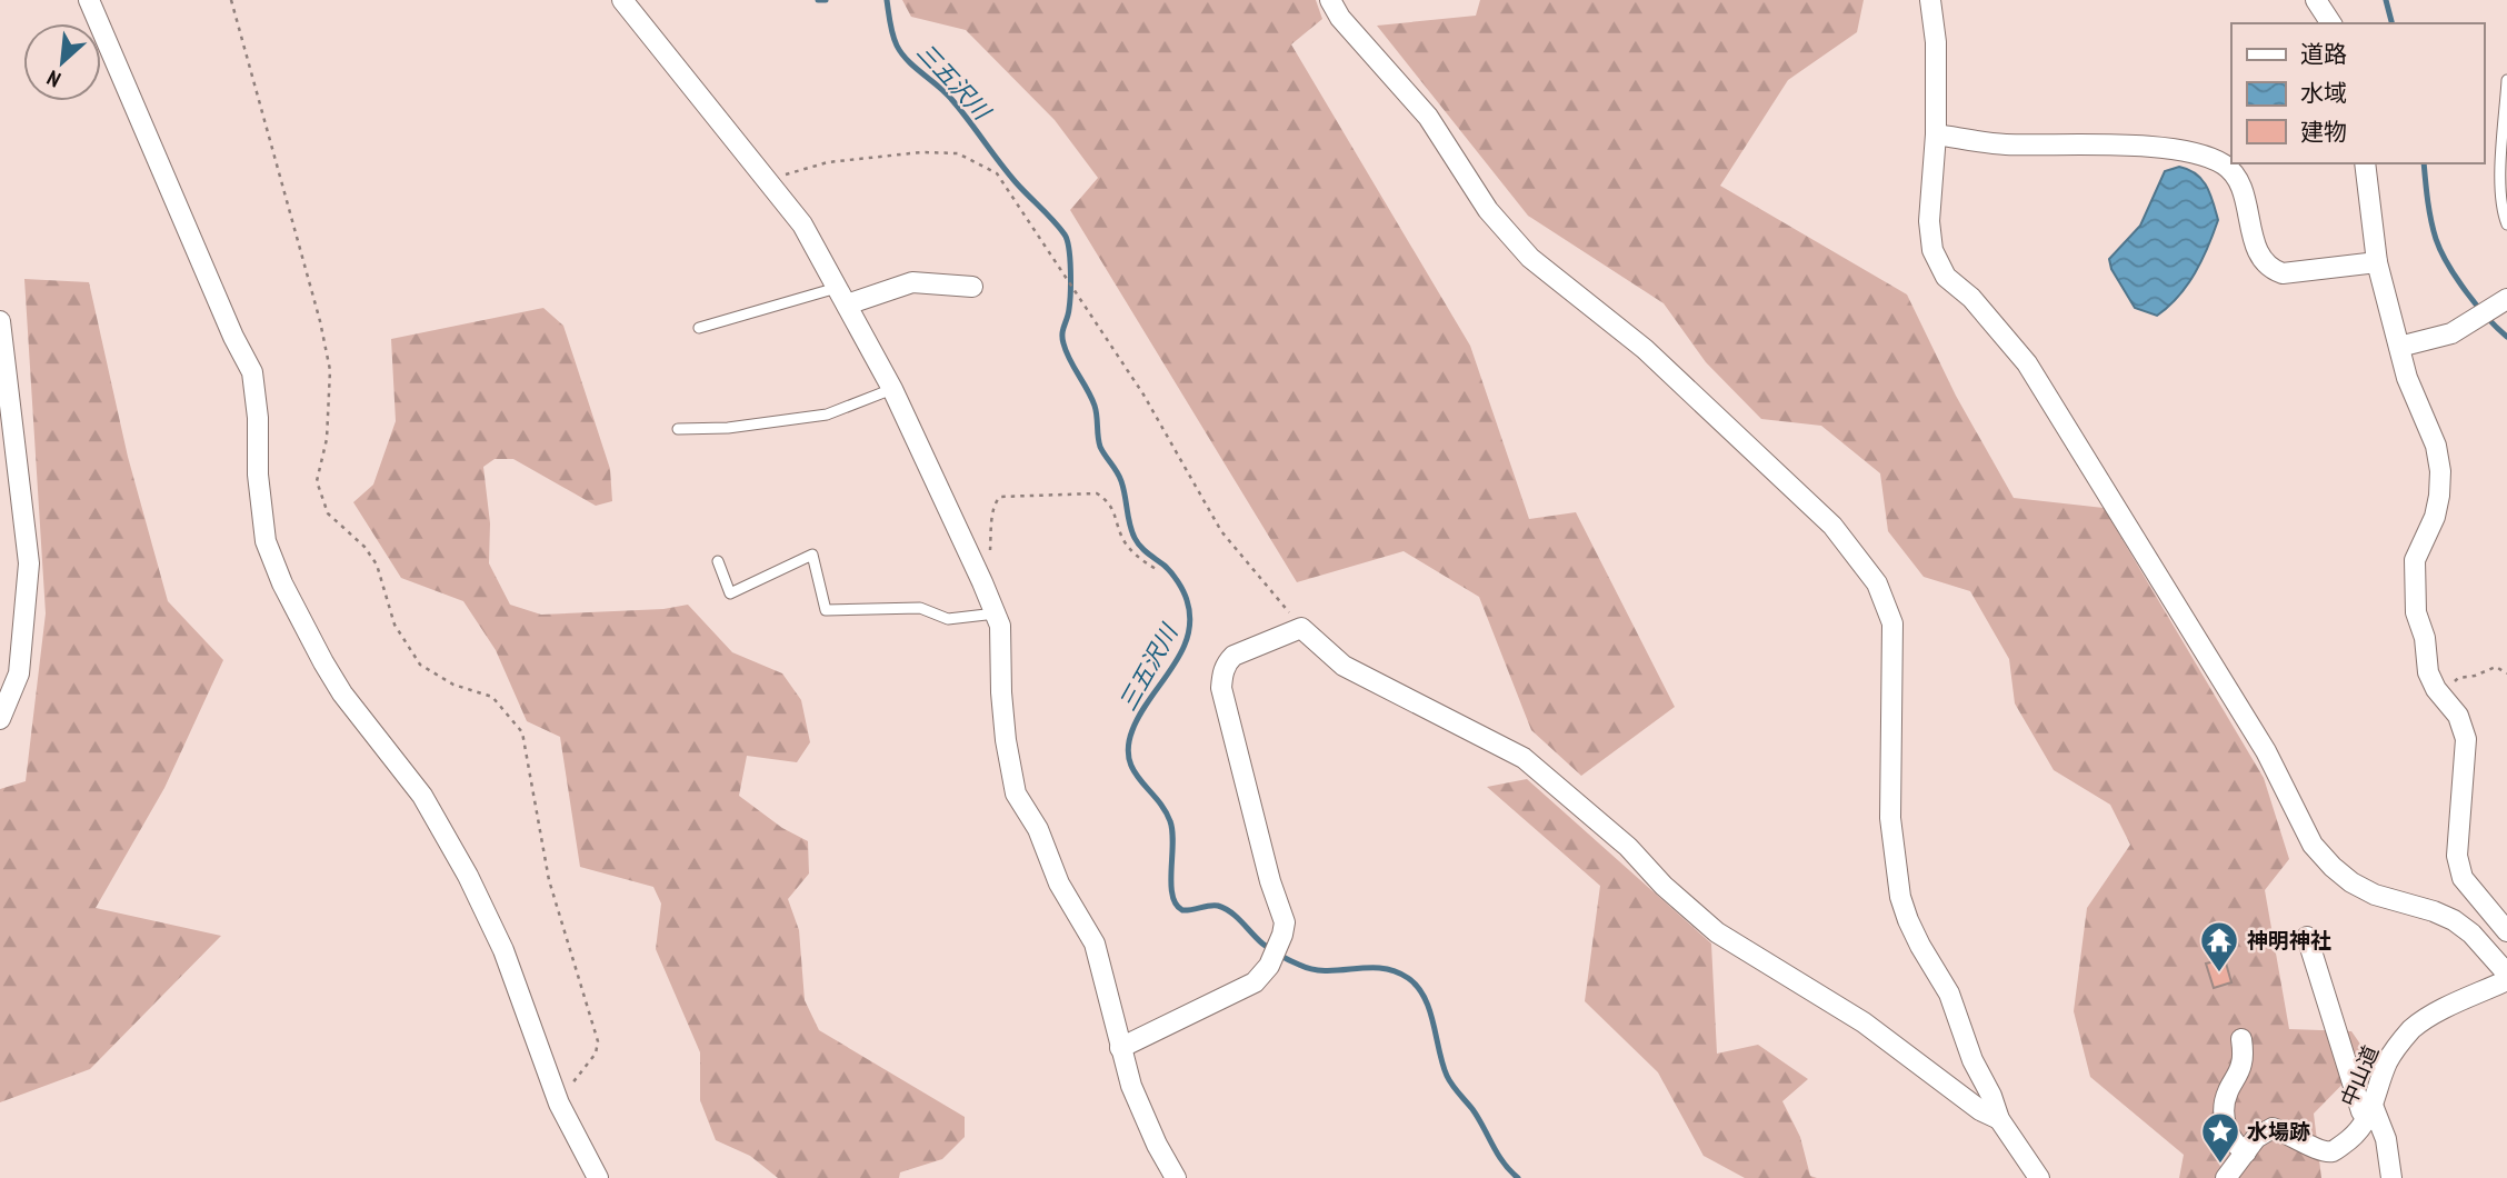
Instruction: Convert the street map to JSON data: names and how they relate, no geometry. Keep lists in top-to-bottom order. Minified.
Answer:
{"streets":{"street":["中山道"]},"water":["三五沢川"],"places":{"temple":["神明神社"],"place":["水場跡"]},"legend":["道路","水域","建物"],"north":"bottom left"}
